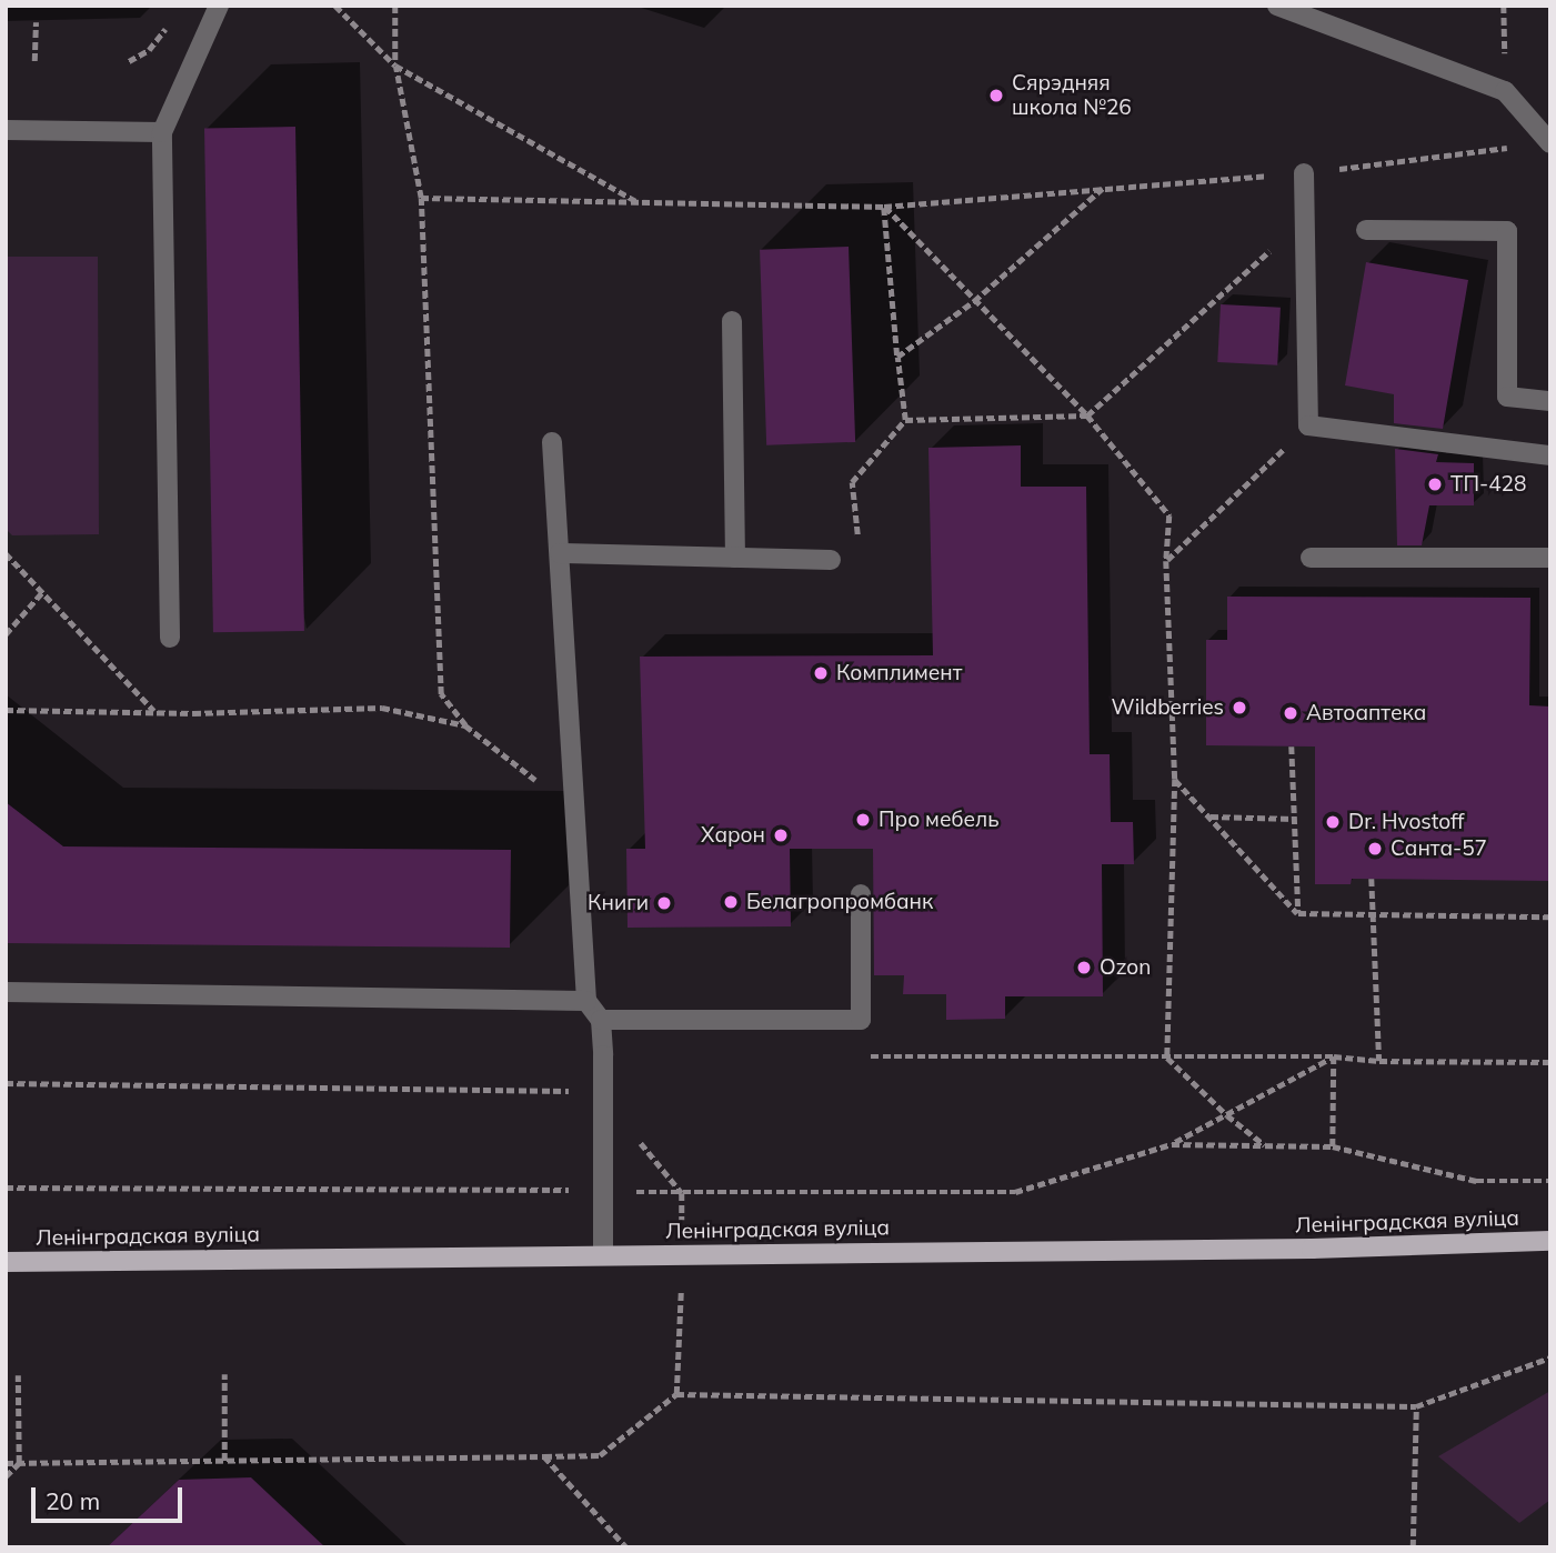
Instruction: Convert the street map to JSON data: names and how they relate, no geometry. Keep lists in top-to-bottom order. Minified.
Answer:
{"streets":{"main road":["Ленінградская вуліца"]},"places":["Сярэдняя школа №26","ТП-428","Комплимент","Wildberries","Автоаптека","Про мебель","Dr. Hvostoff","Харон","Санта-57","Белагропромбанк","Книги","Ozon"],"scale_bar":"20 m"}
